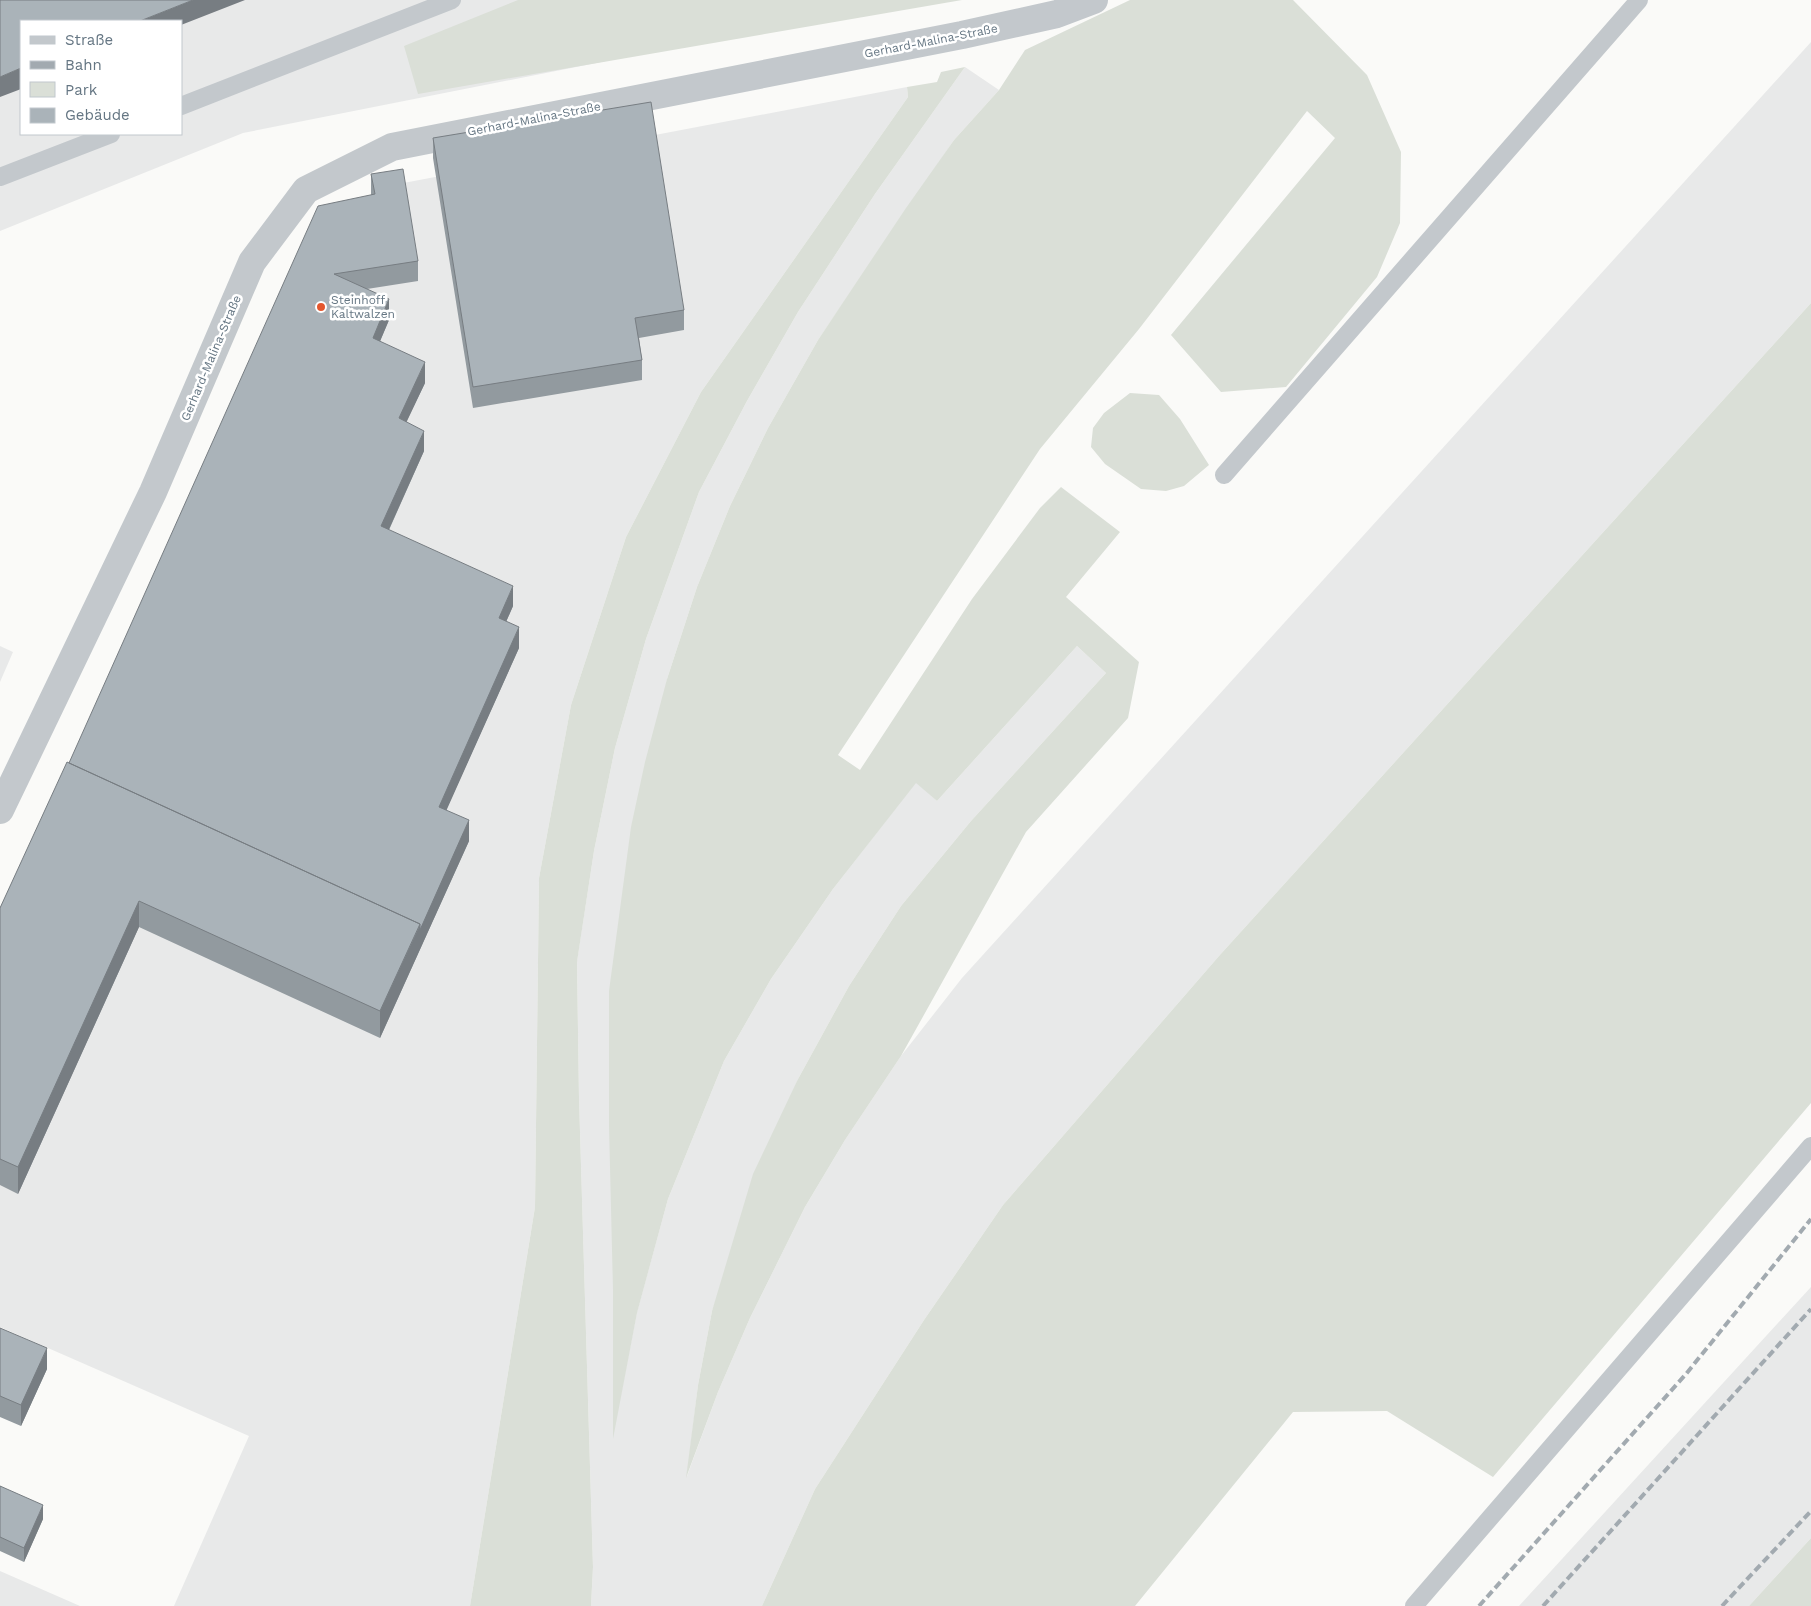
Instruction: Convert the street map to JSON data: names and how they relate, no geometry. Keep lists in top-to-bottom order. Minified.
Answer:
{"streets":{"street":["Gerhard-Malina-Straße"]},"places":["Steinhoff Kaltwalzen"],"legend":["Straße","Bahn","Park","Gebäude"]}
